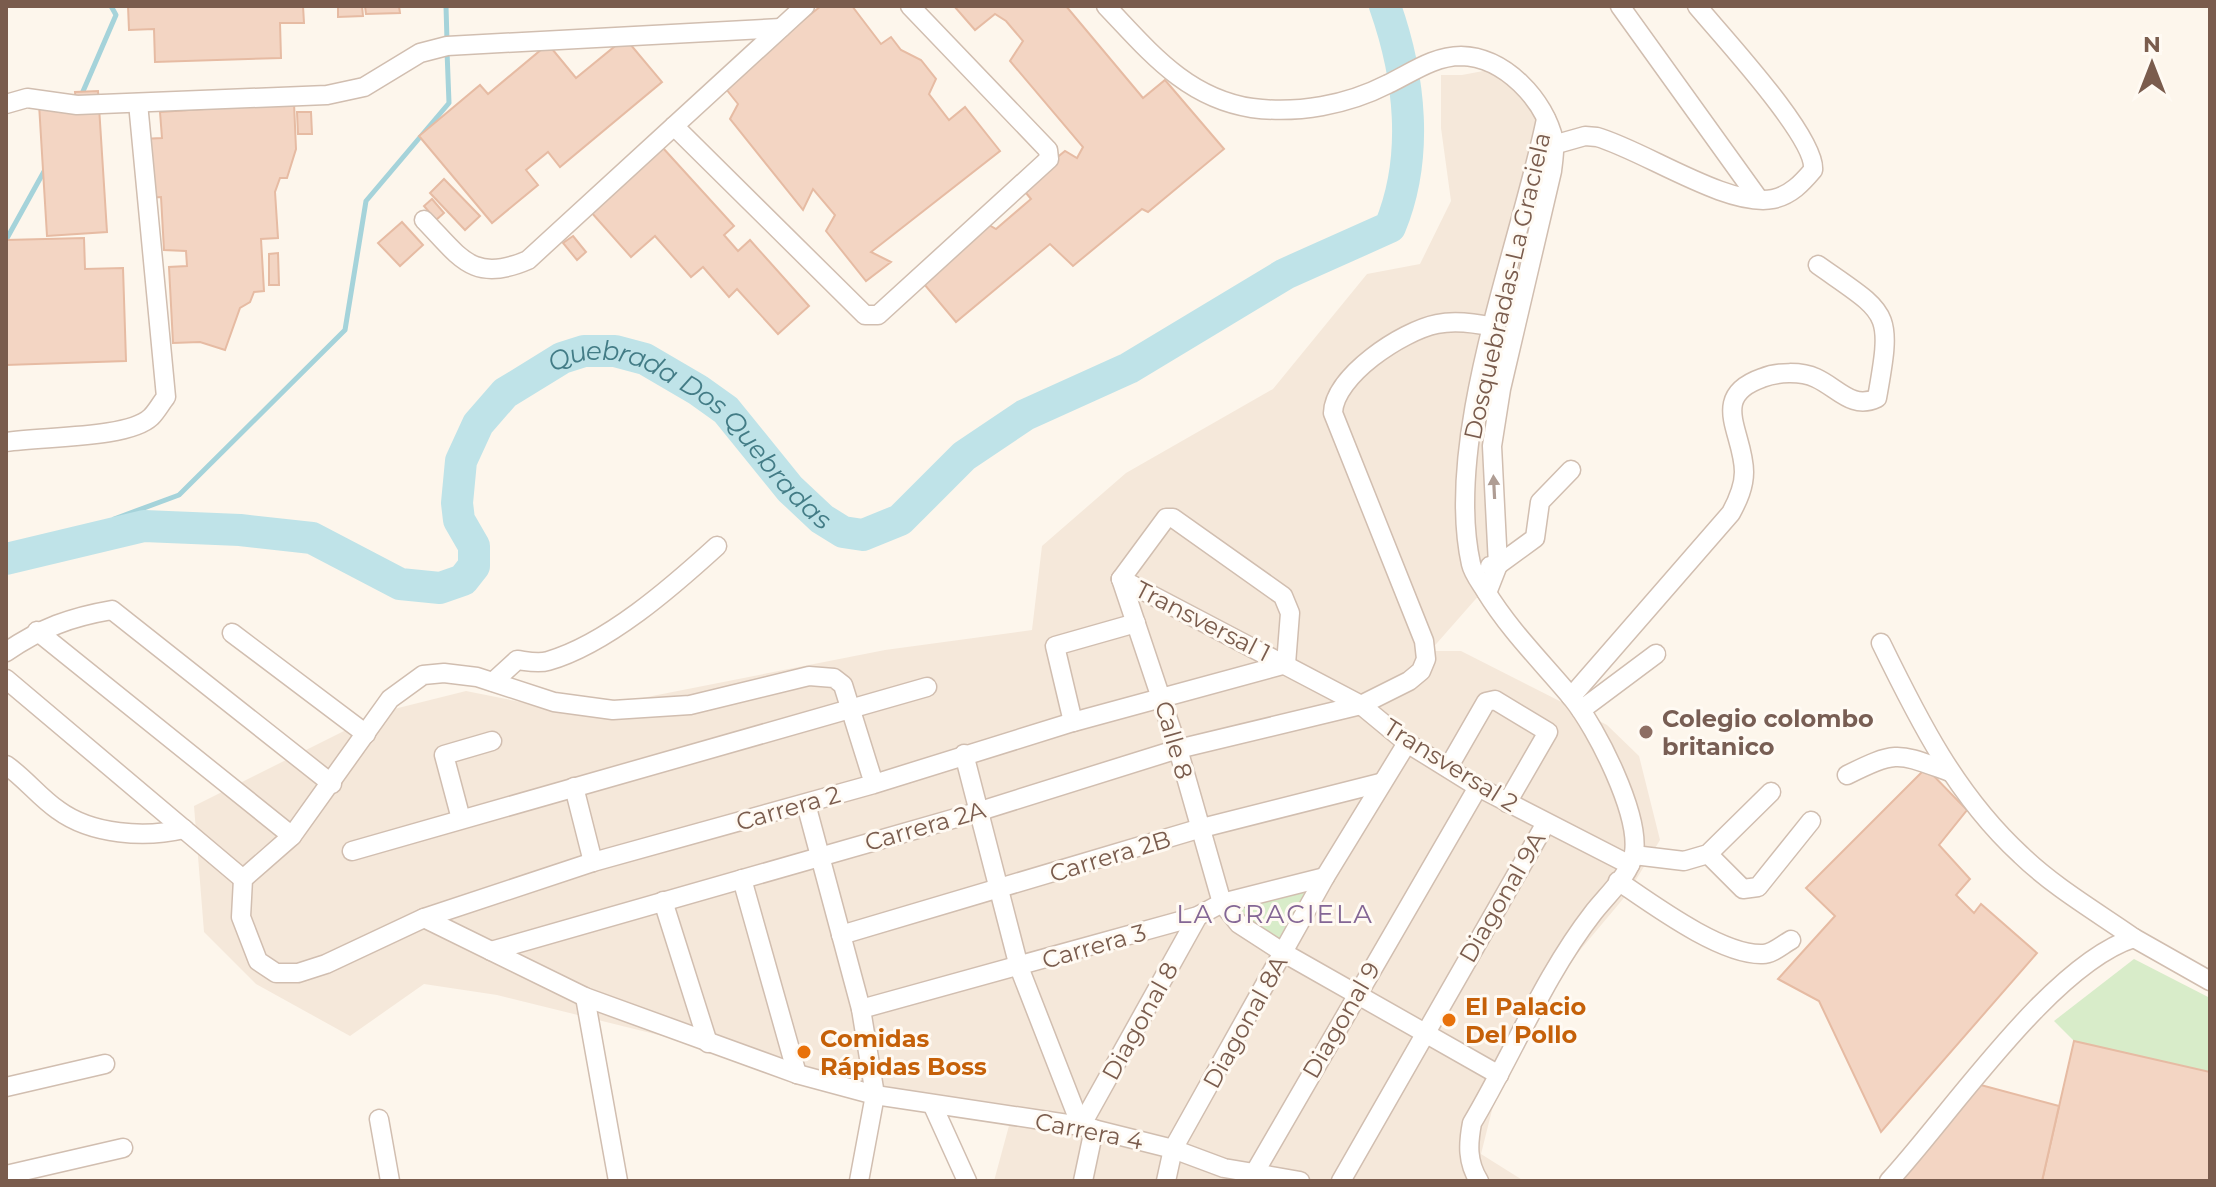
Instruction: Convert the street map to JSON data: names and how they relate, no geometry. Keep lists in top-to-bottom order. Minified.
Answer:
{"streets":{"street":["Dosquebradas-La Graciela","Transversal 1","Calle 8","Transversal 2","Carrera 2","Carrera 2A","Carrera 2B","Diagonal 9A","Carrera 3","Diagonal 9","Diagonal 8","Diagonal 8A","Carrera 4"]},"crossings":[["Dosquebradas-La Graciela","Transversal 2"],["Dosquebradas-La Graciela","Carrera 2A"],["Transversal 1","Calle 8"],["Transversal 1","Transversal 2"],["Transversal 1","Carrera 2"],["Transversal 1","Carrera 2A"],["Calle 8","Carrera 2"],["Calle 8","Carrera 2A"],["Calle 8","Carrera 2B"],["Calle 8","Carrera 3"],["Transversal 2","Carrera 2A"],["Transversal 2","Diagonal 9A"],["Transversal 2","Diagonal 9"],["Transversal 2","Diagonal 8A"],["Carrera 2","Carrera 4"],["Carrera 2A","Carrera 4"],["Carrera 2B","Diagonal 8A"],["Carrera 3","Diagonal 8"],["Carrera 3","Diagonal 8A"],["Diagonal 9","Carrera 4"],["Diagonal 8","Carrera 4"],["Diagonal 8A","Carrera 4"]],"districts":["LA GRACIELA"],"water":["Quebrada Dos Quebradas"],"places":["Colegio colombo britanico","El Palacio Del Pollo","Comidas Rápidas Boss"],"north":"top"}
